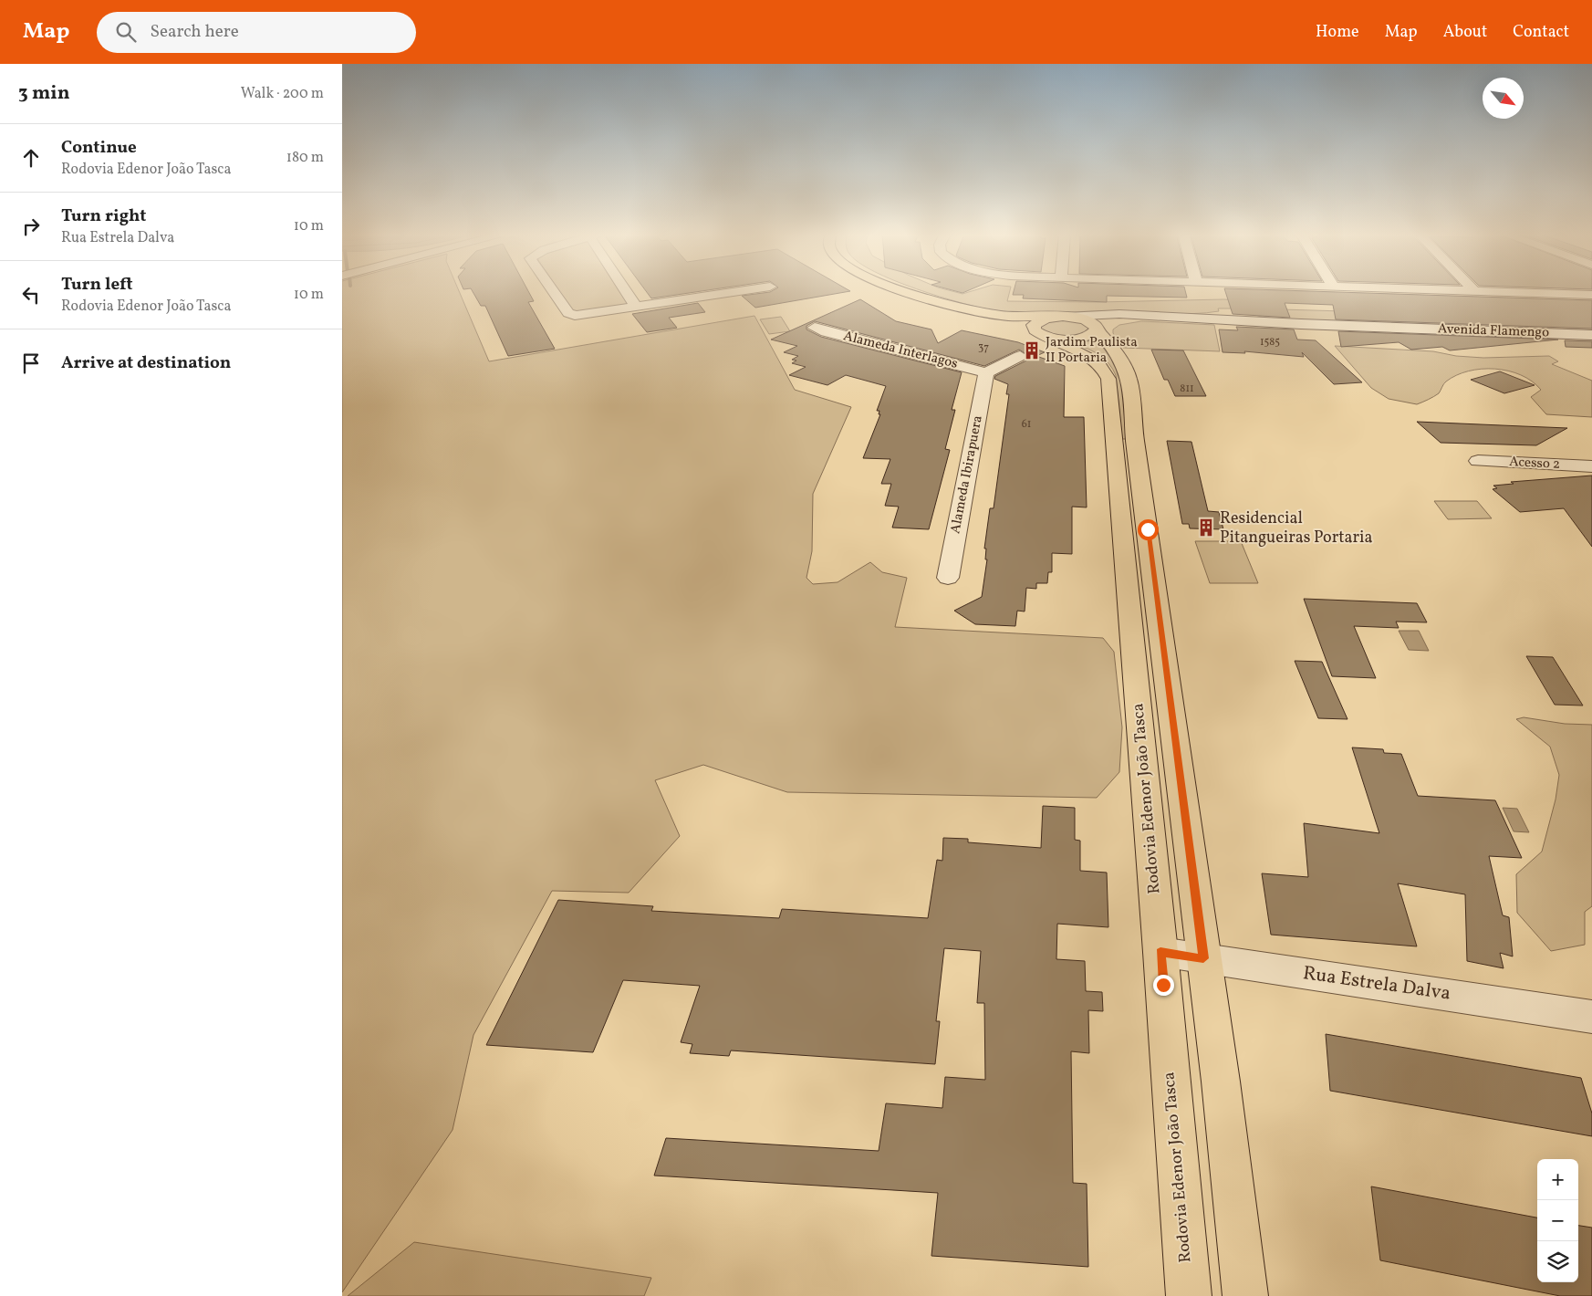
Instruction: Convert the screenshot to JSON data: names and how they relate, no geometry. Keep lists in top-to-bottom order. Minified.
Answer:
{"streets":{"main road":["Rodovia Edenor João Tasca"],"street":["Avenida Flamengo","Alameda Interlagos","Acesso 2","Alameda Ibirapuera","Rua Estrela Dalva"]},"crossings":[["Avenida Flamengo","Rodovia Edenor João Tasca"],["Alameda Interlagos","Alameda Ibirapuera"],["Rodovia Edenor João Tasca","Rua Estrela Dalva"]],"places":{"building":["Jardim Paulista II Portaria","Residencial Pitangueiras Portaria"]},"house_numbers":["1585","37","811","61"],"north":"bottom right","page":{"header":"Map","search":"Search here","nav":["Home","Map","About","Contact"],"heading":["3 min","Walk · 200 m"],"list":[["Continue","Rodovia Edenor João Tasca","180 m"],["Turn right","Rua Estrela Dalva","10 m"],["Turn left","Rodovia Edenor João Tasca","10 m"],"Arrive at destination"],"map_buttons":["+","−"]}}
